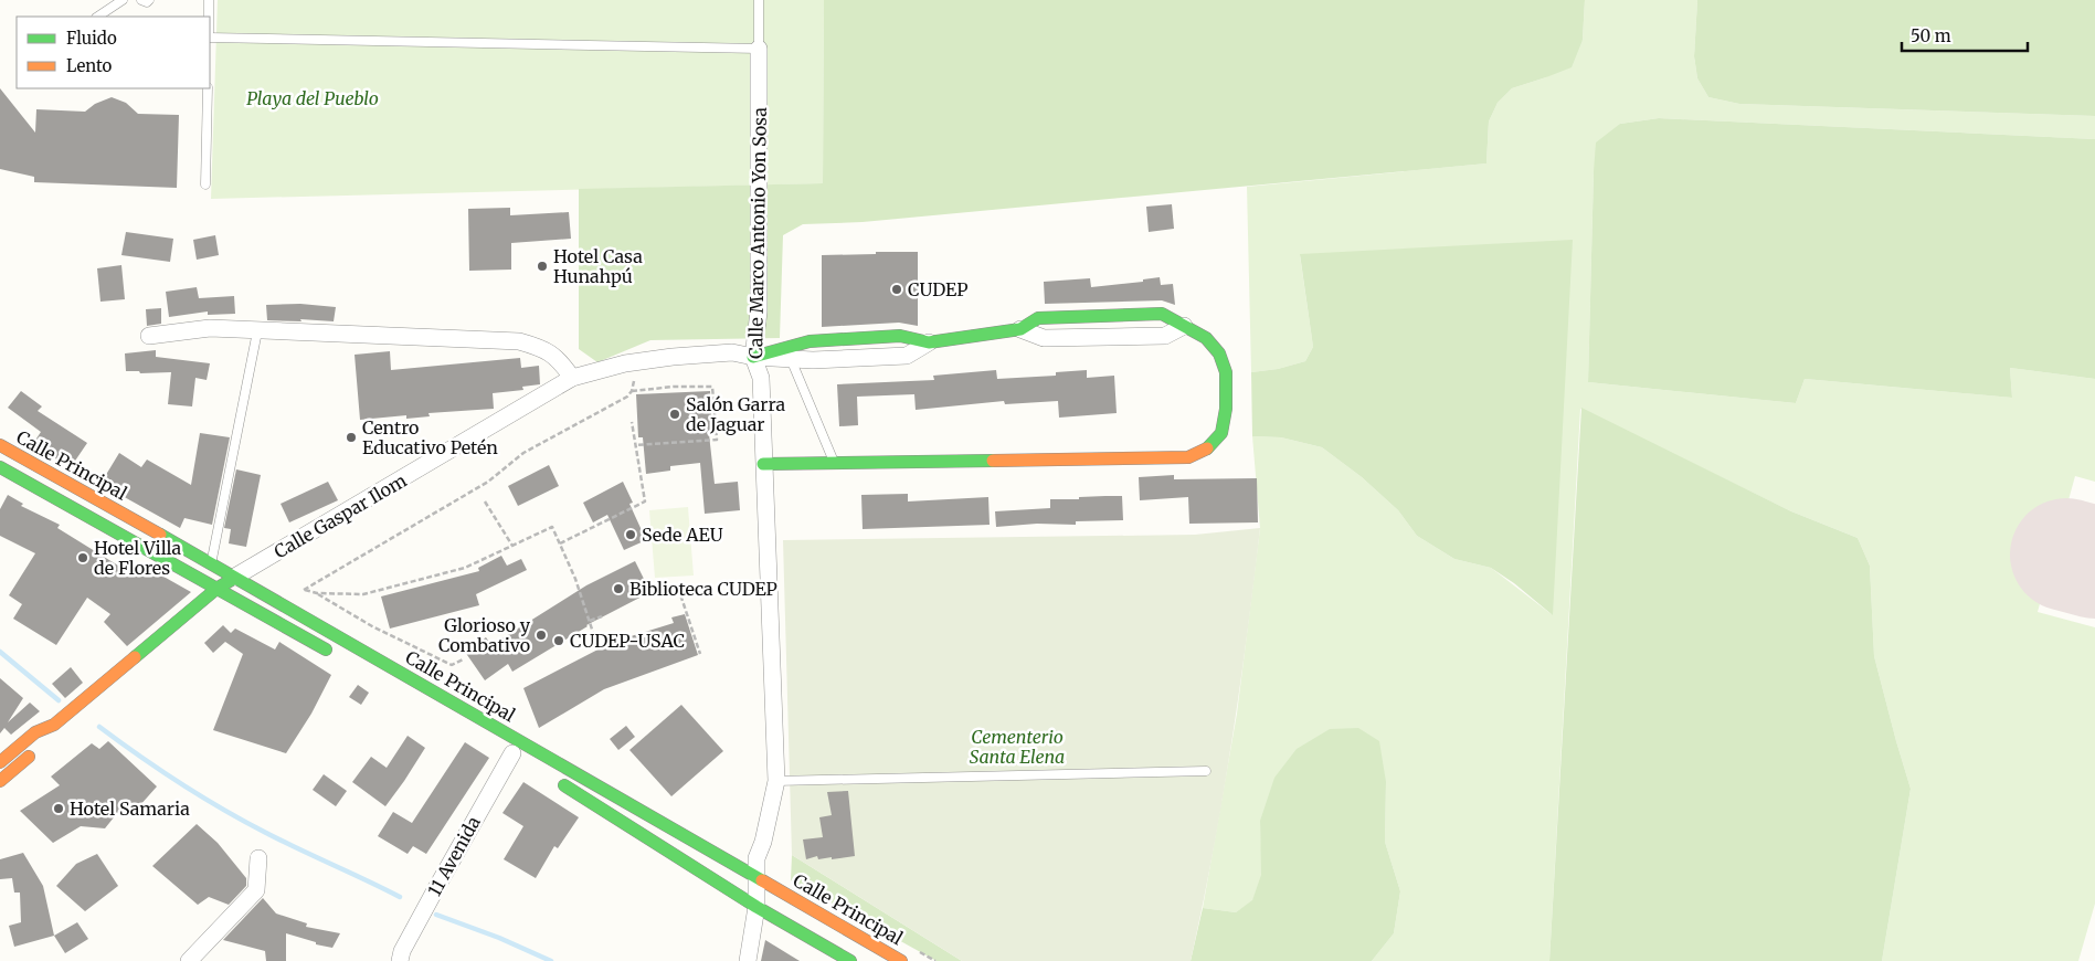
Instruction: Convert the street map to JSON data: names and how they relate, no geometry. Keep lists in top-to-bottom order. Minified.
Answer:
{"streets":{"main road":["Calle Principal"],"street":["Calle Marco Antonio Yon Sosa","Calle Gaspar Ilom","11 Avenida"]},"crossings":[["Calle Marco Antonio Yon Sosa","Calle Principal"],["Calle Marco Antonio Yon Sosa","Calle Gaspar Ilom"],["Calle Principal","Calle Gaspar Ilom"]],"parks":["Playa del Pueblo","Cementerio Santa Elena"],"places":["Hotel Casa Hunahpú","CUDEP","Salón Garra de Jaguar","Centro Educativo Petén","Sede AEU","Hotel Villa de Flores","Biblioteca CUDEP","Glorioso y Combativo","CUDEP-USAC","Hotel Samaria"],"legend":["Fluido","Lento"],"scale_bar":"50 m"}
